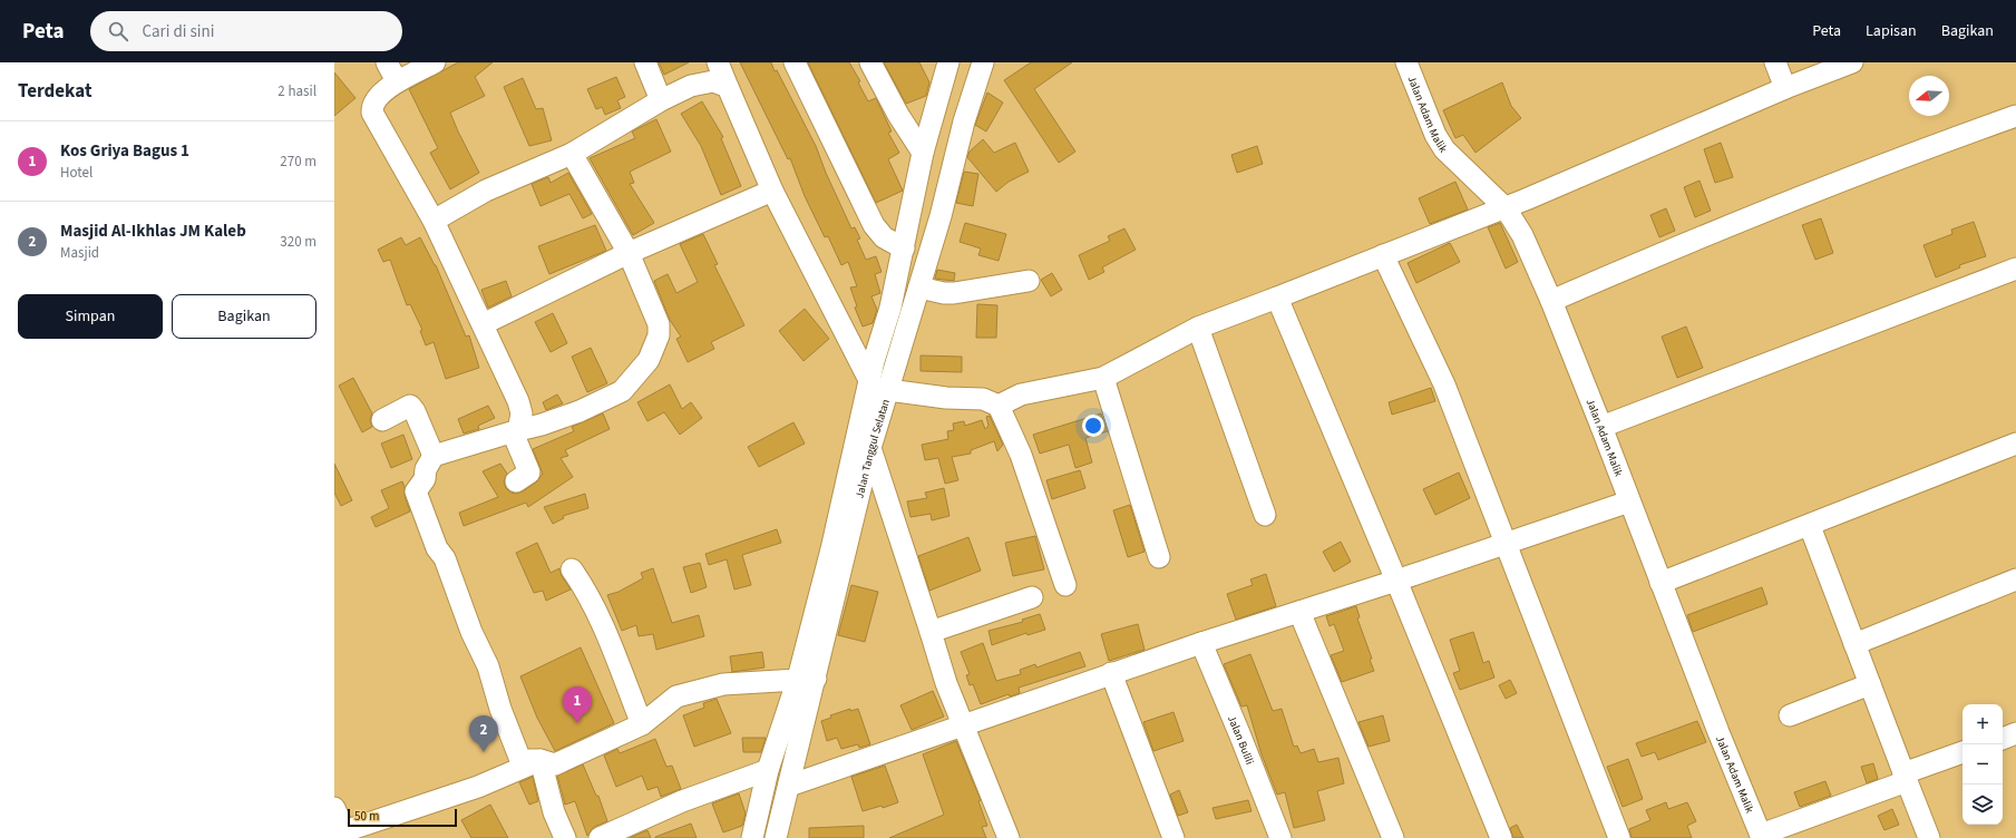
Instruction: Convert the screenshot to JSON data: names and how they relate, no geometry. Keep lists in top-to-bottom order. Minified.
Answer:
{"streets":{"street":["Jalan Adam Malik","Jalan Tanggul Selatan","Jalan Bulili"]},"scale_bar":"50 m","north":"left","page":{"header":"Peta","search":"Cari di sini","nav":["Peta","Lapisan","Bagikan"],"heading":["Terdekat","2 hasil"],"list":[{"mark":"1","name":"Kos Griya Bagus 1","note":"Hotel","value":"270 m"},{"mark":"2","name":"Masjid Al-Ikhlas JM Kaleb","note":"Masjid","value":"320 m"}],"buttons":["Simpan","Bagikan"],"pins":["1","2"],"map_buttons":["+","−"],"scale":"50 m"}}
